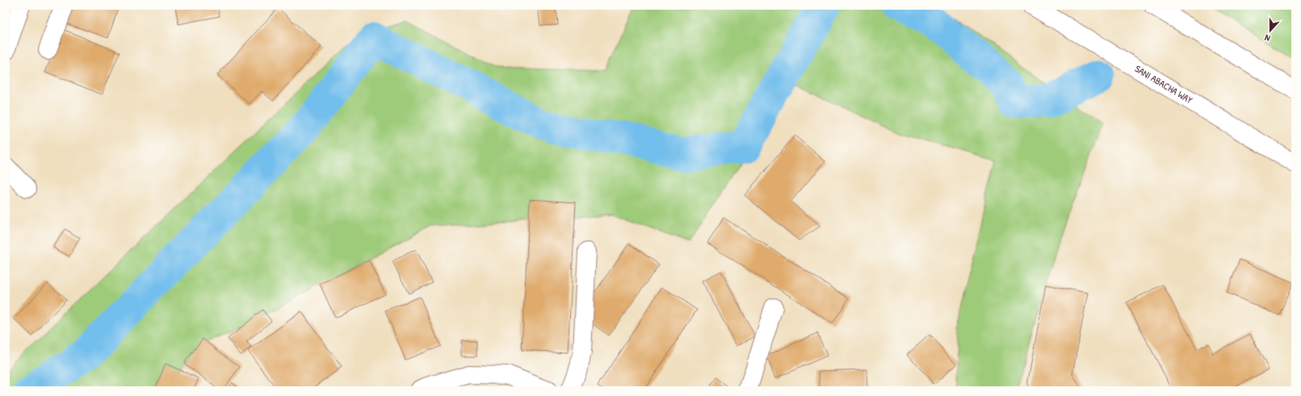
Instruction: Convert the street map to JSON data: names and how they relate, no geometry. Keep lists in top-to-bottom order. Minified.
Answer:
{"streets":{"main road":["SANI ABACHA WAY"]},"north":"bottom"}
